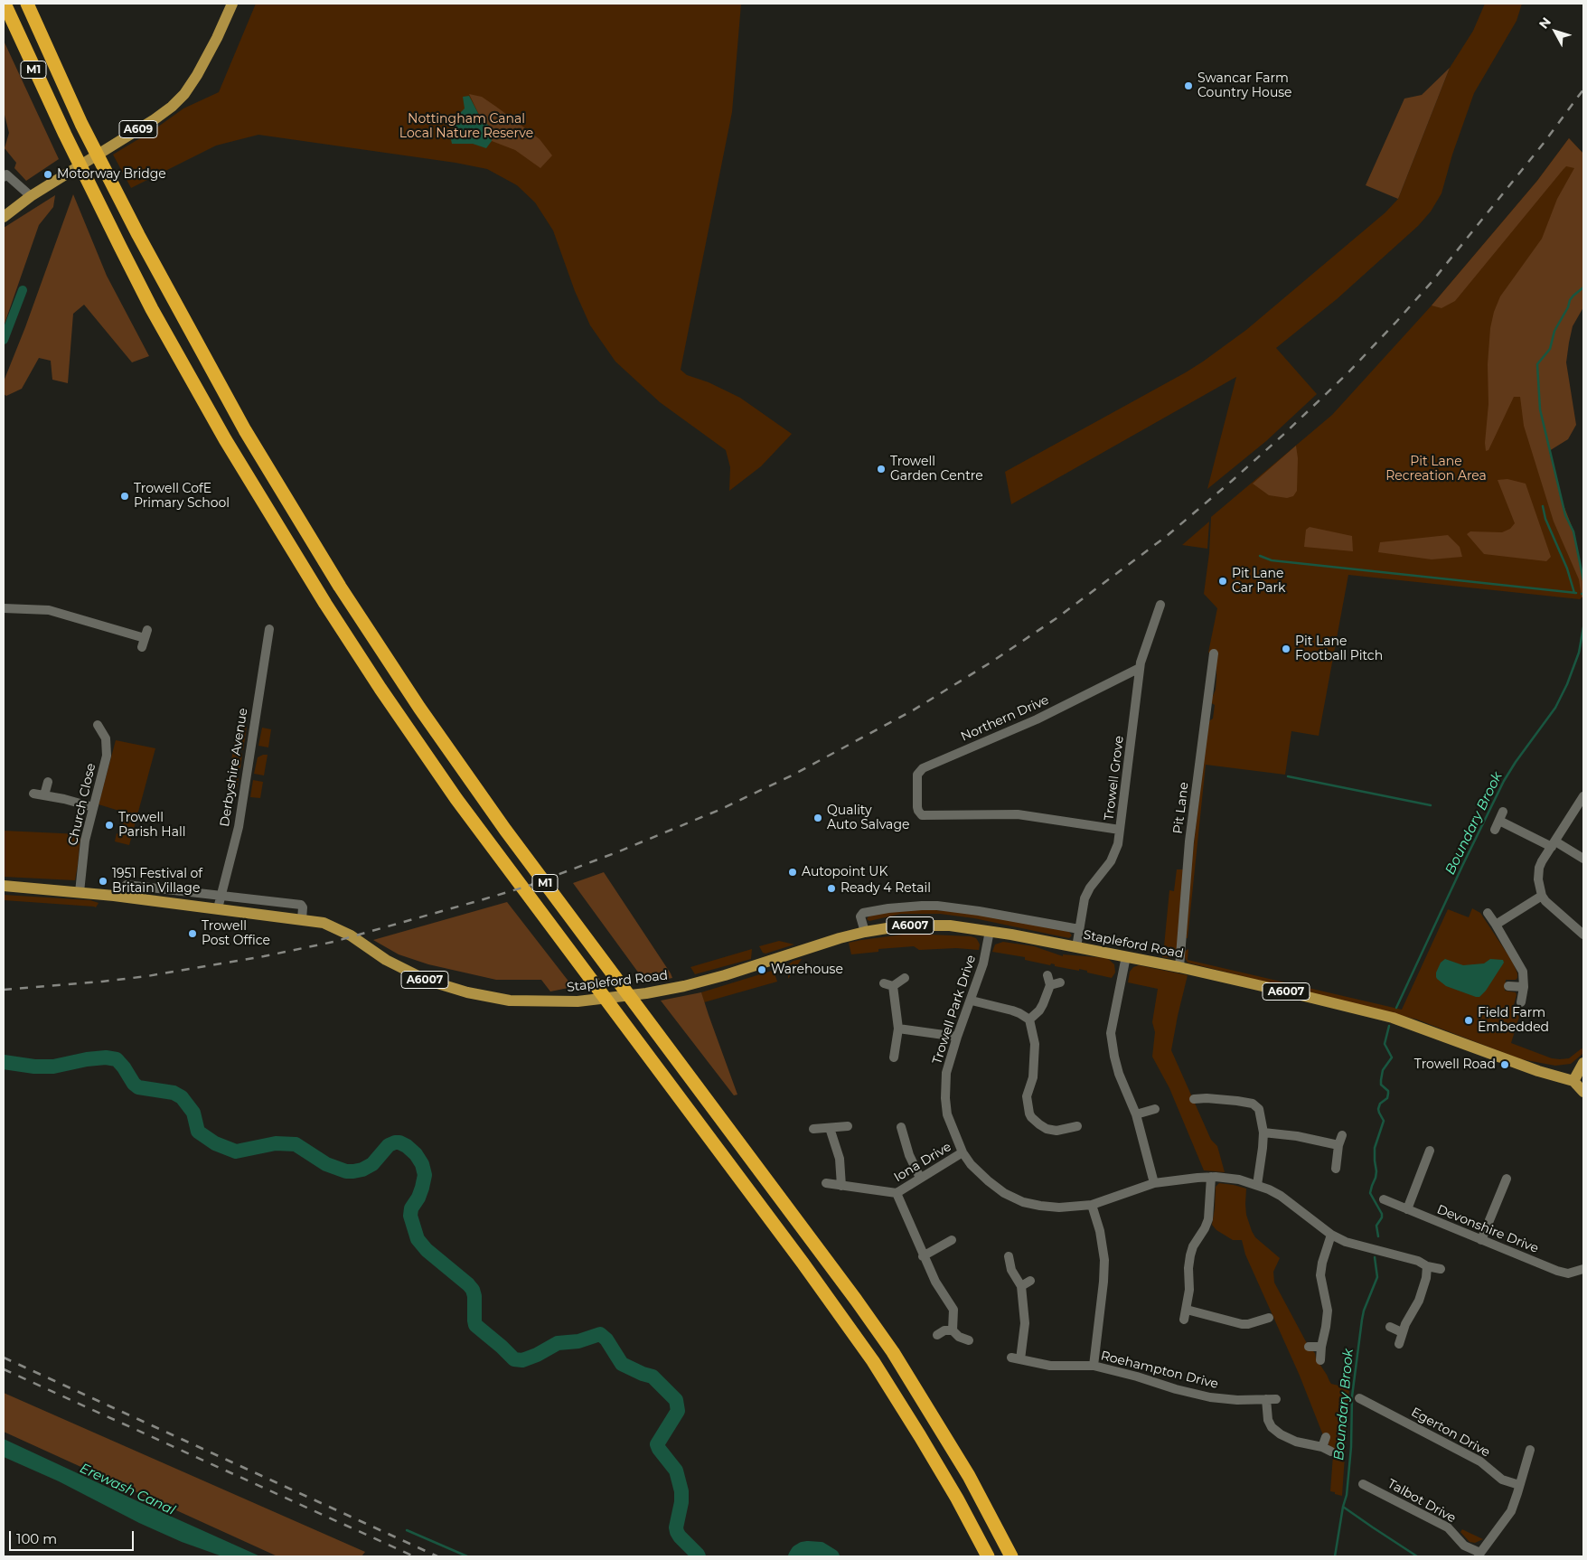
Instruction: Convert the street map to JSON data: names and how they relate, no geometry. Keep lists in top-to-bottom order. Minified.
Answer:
{"streets":{"highway":["M1"],"main road":["A609","A6007","Stapleford Road"],"street":["Northern Drive","Derbyshire Avenue","Trowell Grove","Church Close","Pit Lane","Trowell Park Drive","Iona Drive","Devonshire Drive","Roehampton Drive","Egerton Drive","Talbot Drive"]},"crossings":[["Northern Drive","Trowell Grove"],["Derbyshire Avenue","Stapleford Road"],["Trowell Grove","Stapleford Road"],["Church Close","Stapleford Road"],["Pit Lane","Stapleford Road"],["Stapleford Road","Trowell Park Drive"],["Trowell Park Drive","Iona Drive"]],"water":["Boundary Brook","Erewash Canal"],"parks":["Nottingham Canal Local Nature Reserve","Pit Lane Recreation Area"],"places":["Swancar Farm Country House","Motorway Bridge","Trowell Garden Centre","Trowell CofE Primary School","Pit Lane Car Park","Pit Lane Football Pitch","Quality Auto Salvage","Trowell Parish Hall","Autopoint UK","1951 Festival of Britain Village","Ready 4 Retail","Trowell Post Office","Warehouse","Field Farm Embedded","Trowell Road"],"scale_bar":"100 m","north":"top left"}
